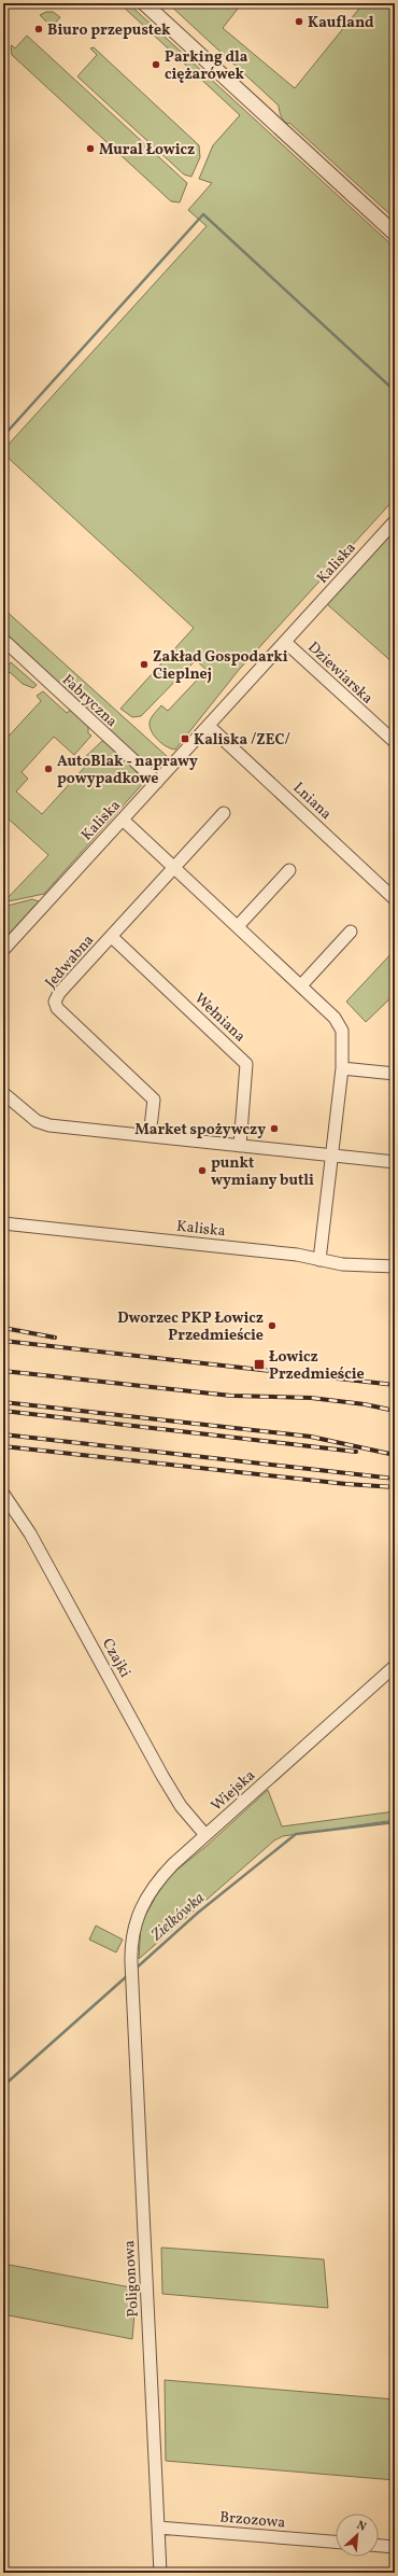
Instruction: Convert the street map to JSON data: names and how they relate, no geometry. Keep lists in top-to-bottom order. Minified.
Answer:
{"streets":{"street":["Kaliska","Dziewiarska","Fabryczna","Lniana","Jedwabna","Wełniana","Czajki","Wiejska","Poligonowa","Brzozowa"]},"crossings":[["Kaliska","Dziewiarska"],["Kaliska","Fabryczna"],["Kaliska","Lniana"],["Jedwabna","Wełniana"],["Czajki","Wiejska"],["Wiejska","Poligonowa"],["Poligonowa","Brzozowa"]],"water":["Zielkówka"],"places":{"other":["Kaufland","Biuro przepustek","Parking dla ciężarówek","Mural Łowicz","Zakład Gospodarki Cieplnej","AutoBlak - naprawy powypadkowe","Market spożywczy","punkt wymiany butli","Dworzec PKP Łowicz Przedmieście"],"transit":["Kaliska /ZEC/","Łowicz Przedmieście"]},"north":"top right"}
